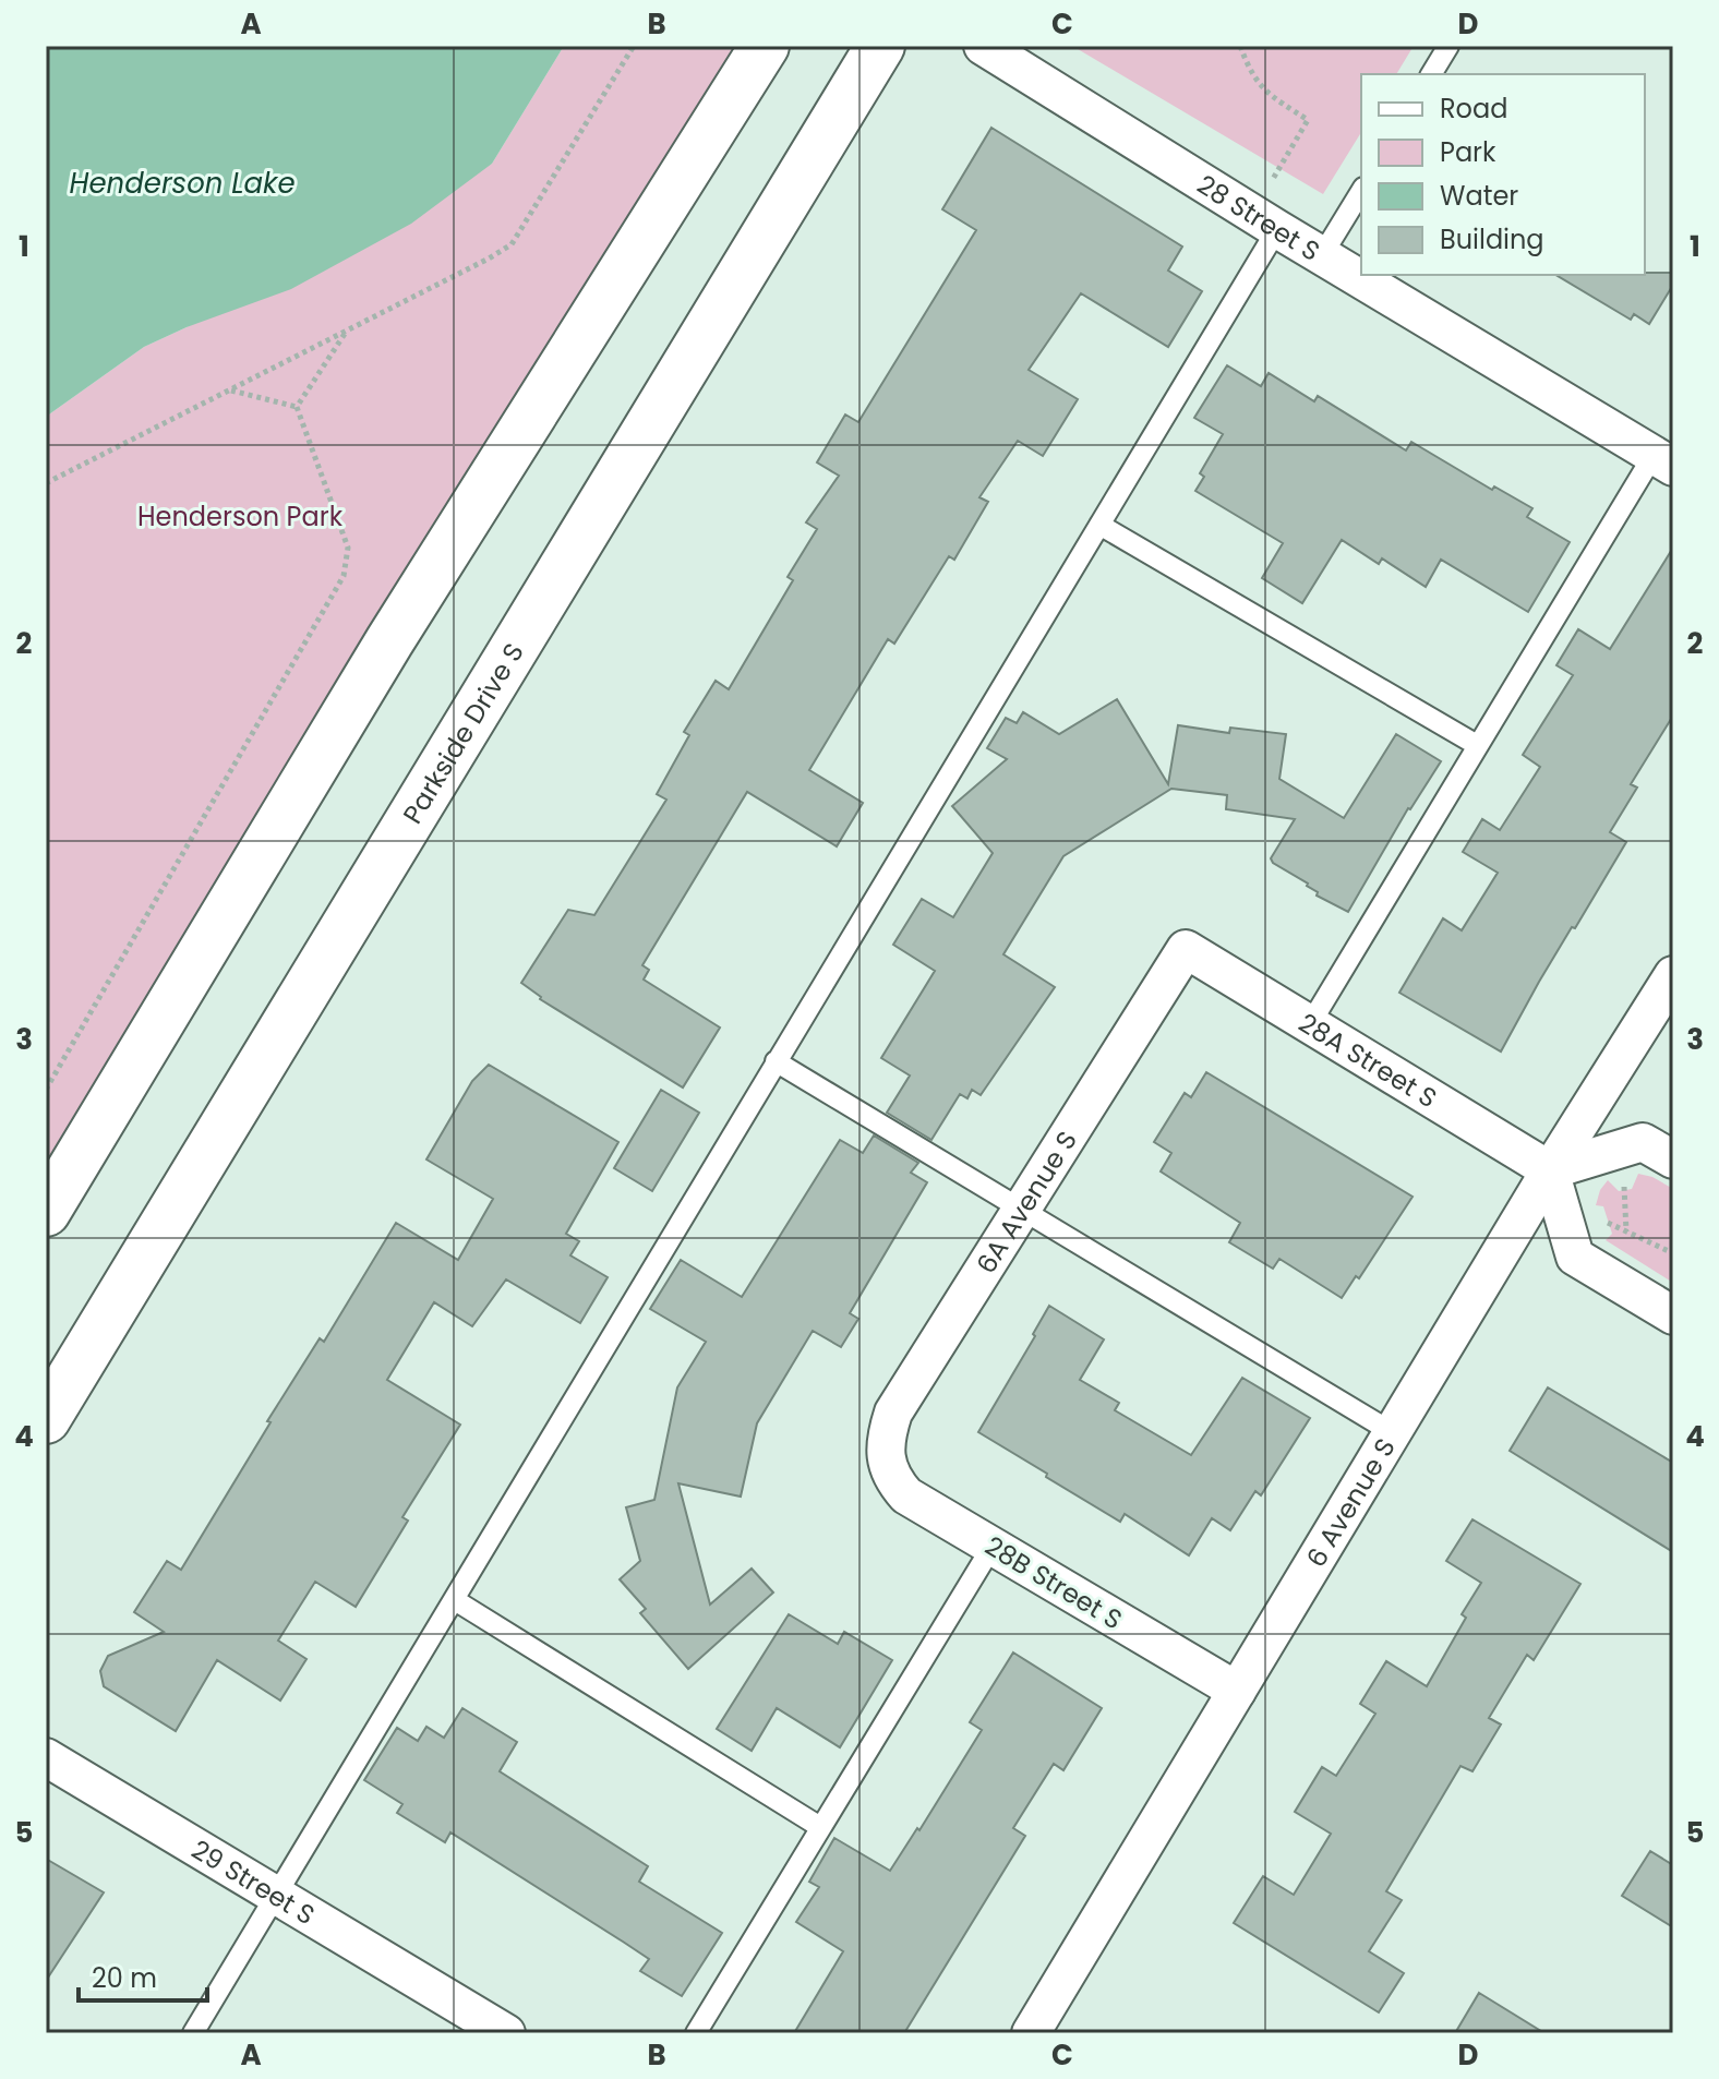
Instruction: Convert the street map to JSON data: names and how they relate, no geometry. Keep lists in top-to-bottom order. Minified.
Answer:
{"streets":{"street":["28 Street S","Parkside Drive S","28A Street S","6A Avenue S","6 Avenue S","28B Street S","29 Street S"]},"crossings":[["28A Street S","6A Avenue S"],["28A Street S","6 Avenue S"],["6A Avenue S","28B Street S"],["6 Avenue S","28B Street S"]],"water":["Henderson Lake"],"parks":["Henderson Park"],"legend":["Road","Park","Water","Building"],"scale_bar":"20 m","grid":{"columns":["A","B","C","D"],"rows":["1","2","3","4","5"]}}
